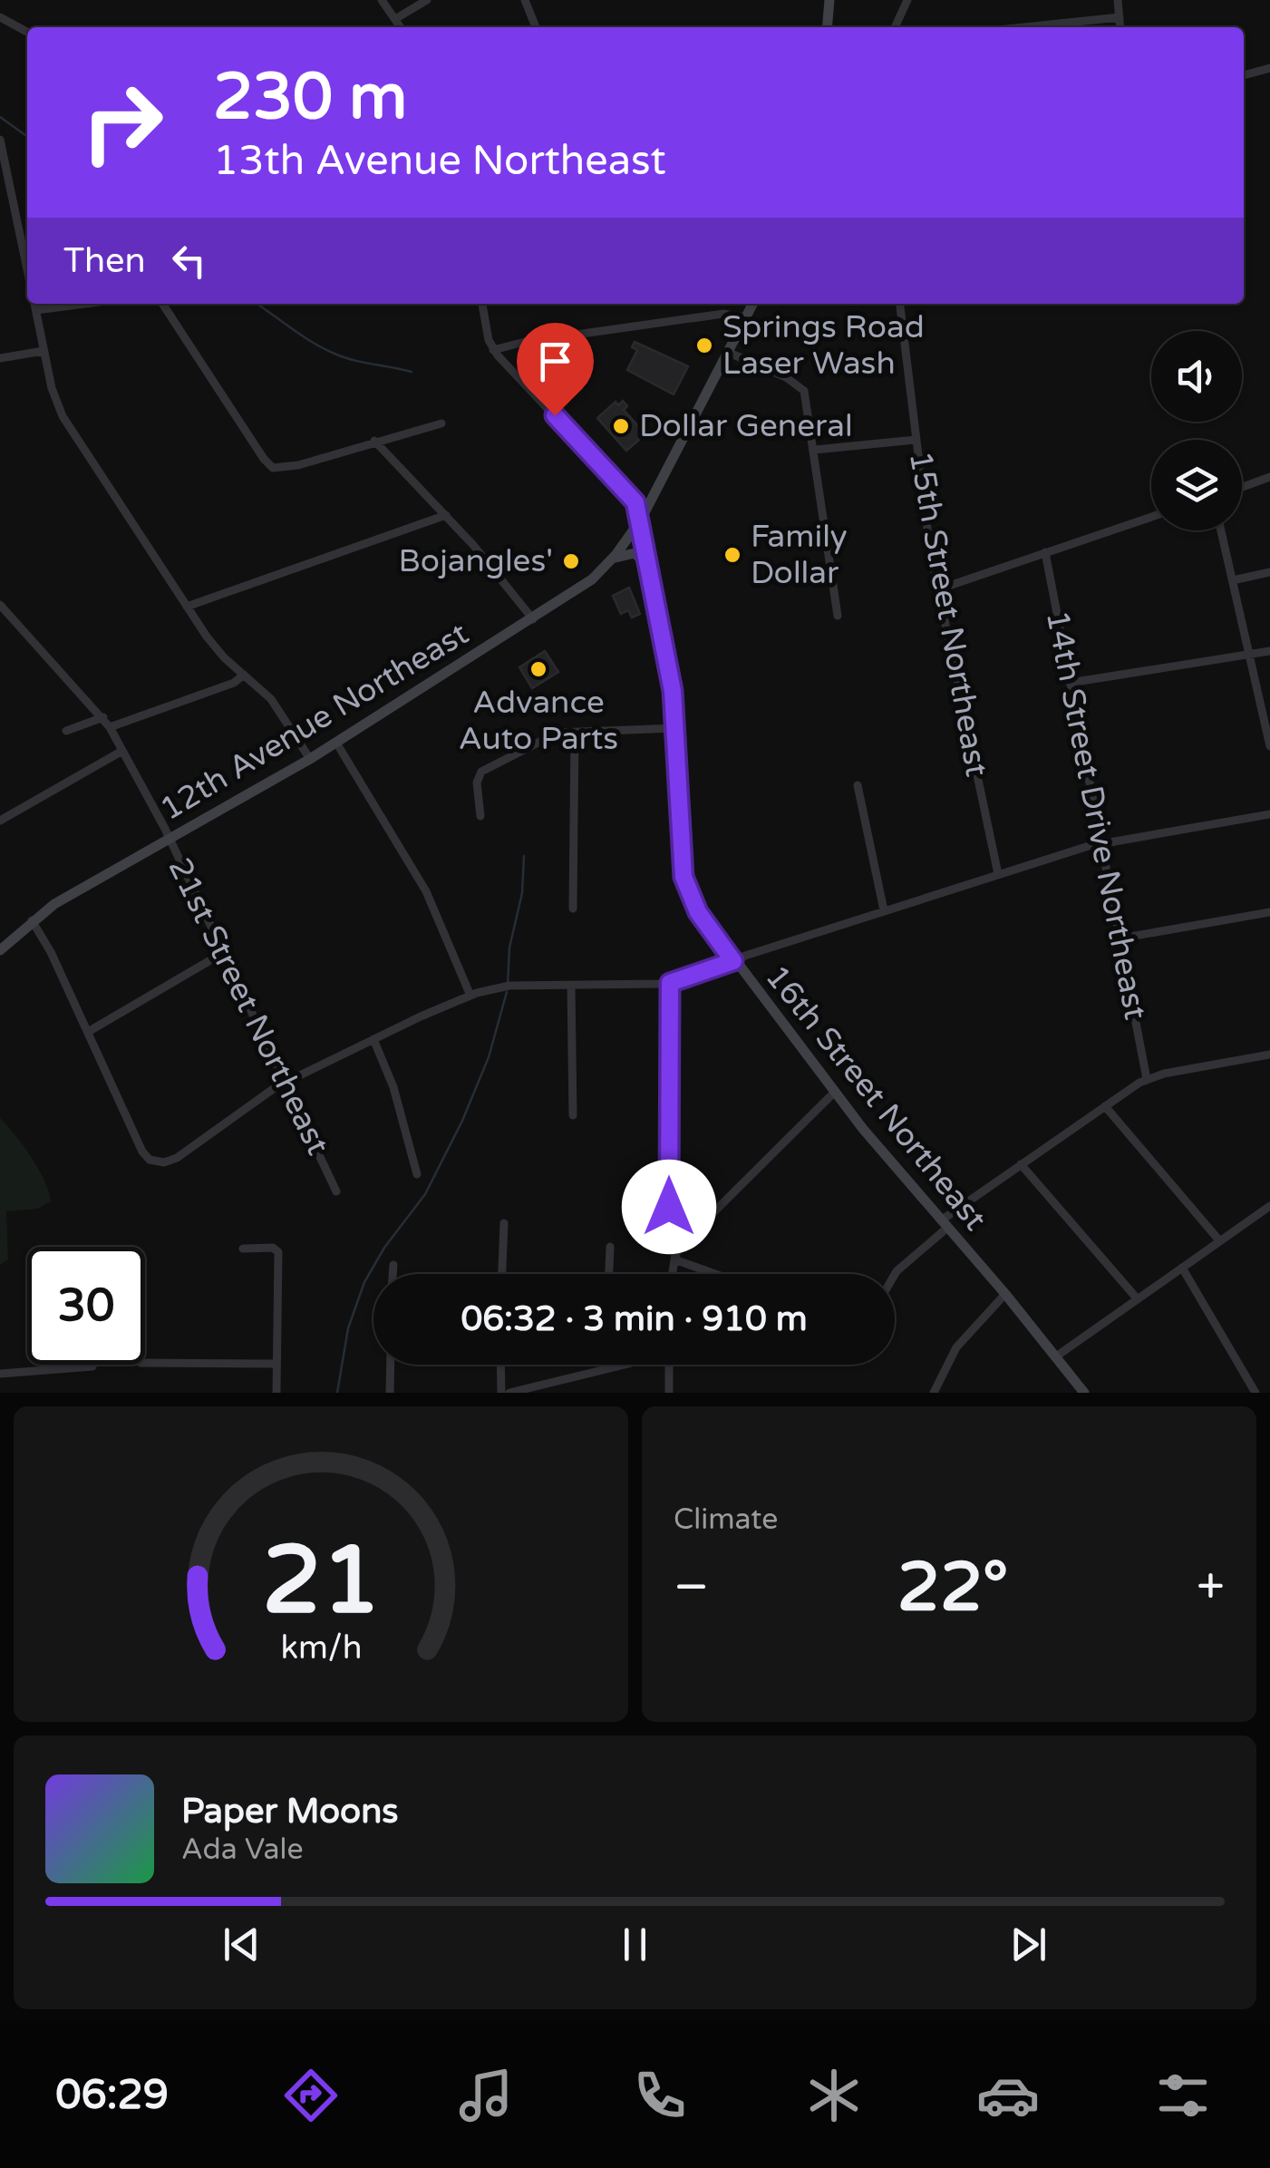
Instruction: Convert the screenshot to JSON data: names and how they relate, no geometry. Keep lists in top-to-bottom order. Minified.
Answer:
{"streets":{"main road":["12th Avenue Northeast","16th Street Northeast"],"street":["15th Street Northeast","14th Street Drive Northeast","21st Street Northeast"]},"crossings":[["12th Avenue Northeast","21st Street Northeast"],["12th Avenue Northeast","16th Street Northeast"]],"places":["Springs Road Laser Wash","Dollar General","Family Dollar","Bojangles'","Advance Auto Parts"],"page":{"turn":["230 m","13th Avenue Northeast"],"then":"Then","limit":"30","trip":"06:32 · 3 min · 910 m","tile":"Climate","heat":["−","22°","+"],"song":["Paper Moons","Ada Vale"],"tabs":"06:29","gauge":["21","km/h"]}}
